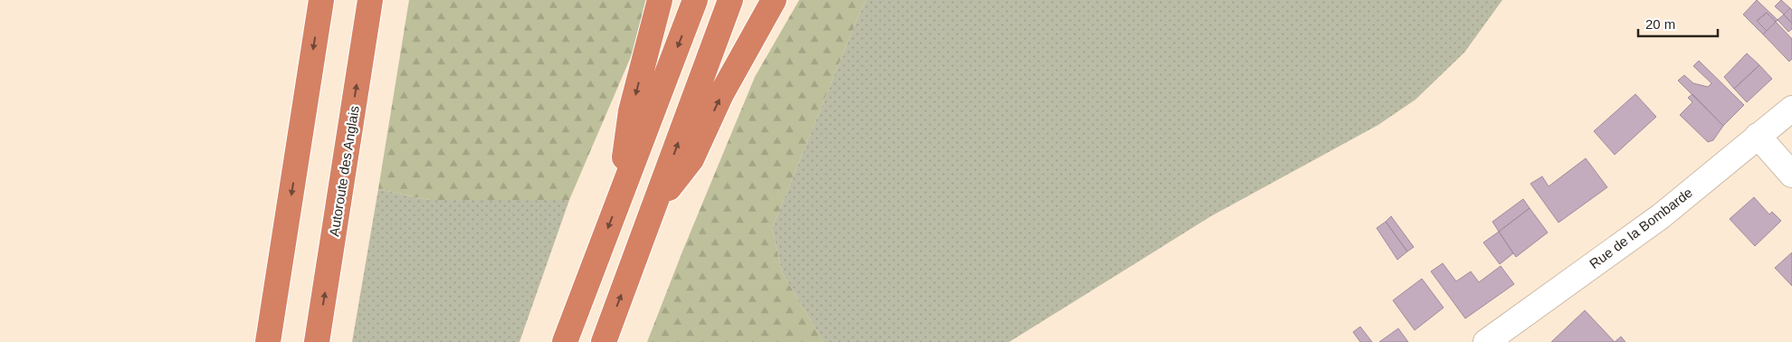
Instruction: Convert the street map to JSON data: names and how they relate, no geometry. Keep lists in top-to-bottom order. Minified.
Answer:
{"streets":{"highway":["Autoroute des Anglais"],"street":["Rue de la Bombarde"]},"scale_bar":"20 m"}
